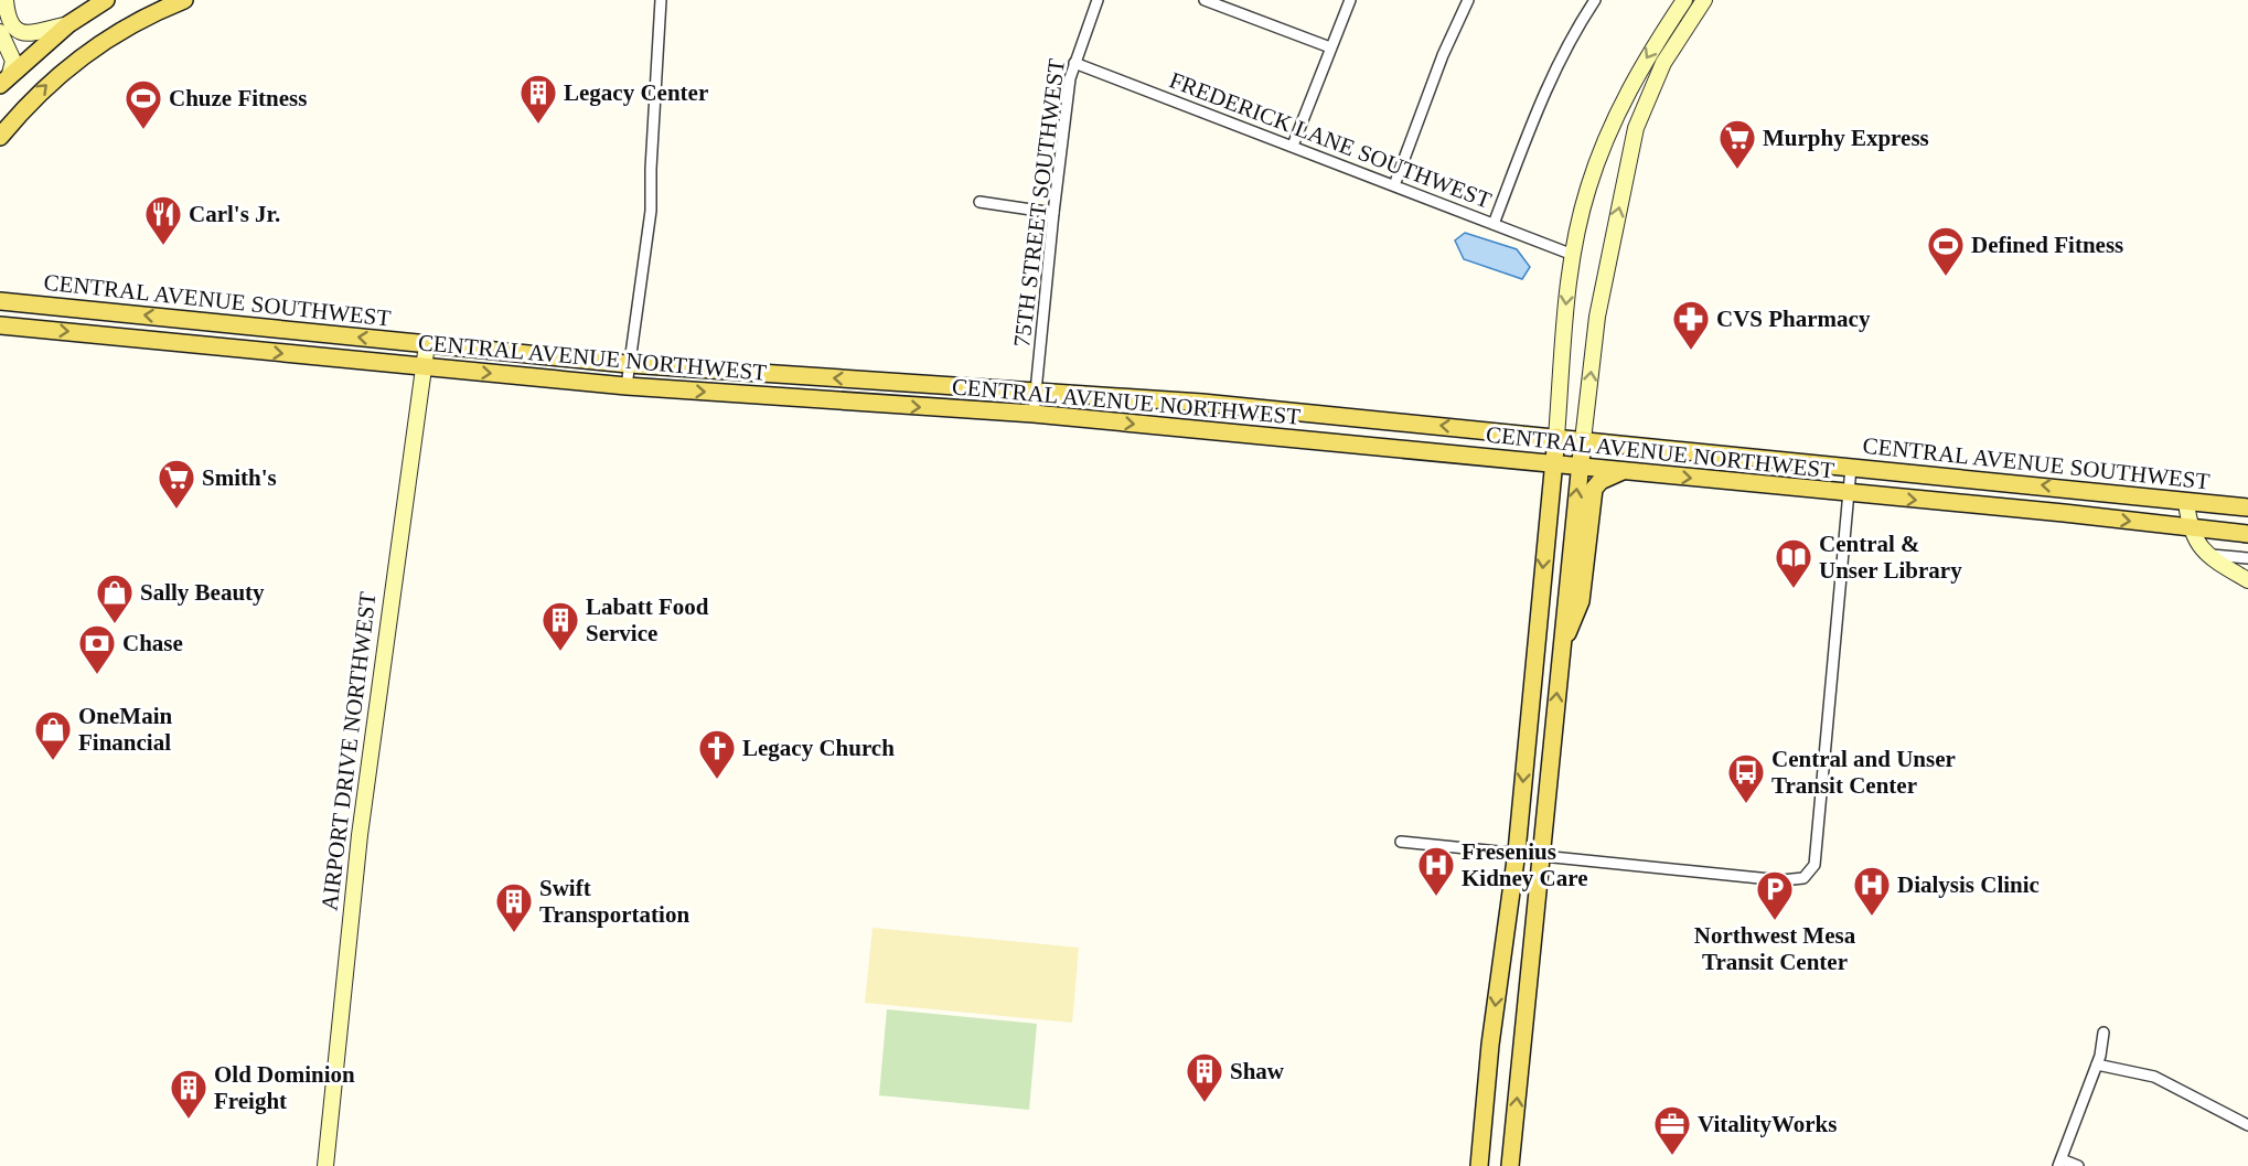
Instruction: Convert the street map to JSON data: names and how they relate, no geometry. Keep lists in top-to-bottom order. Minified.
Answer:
{"streets":{"main road":["CENTRAL AVENUE SOUTHWEST","CENTRAL AVENUE NORTHWEST"],"street":["FREDERICK LANE SOUTHWEST","75TH STREET SOUTHWEST","AIRPORT DRIVE NORTHWEST"]},"crossings":[["FREDERICK LANE SOUTHWEST","75TH STREET SOUTHWEST"],["75TH STREET SOUTHWEST","CENTRAL AVENUE SOUTHWEST"],["75TH STREET SOUTHWEST","CENTRAL AVENUE NORTHWEST"],["CENTRAL AVENUE SOUTHWEST","AIRPORT DRIVE NORTHWEST"],["CENTRAL AVENUE NORTHWEST","AIRPORT DRIVE NORTHWEST"]],"one_way":["CENTRAL AVENUE SOUTHWEST","CENTRAL AVENUE NORTHWEST"],"places":{"building":["Legacy Center","Labatt Food Service","Swift Transportation","Shaw","Old Dominion Freight"],"sports":["Chuze Fitness","Defined Fitness"],"supermarket":["Murphy Express","Smith's"],"restaurant":["Carl's Jr."],"pharmacy":["CVS Pharmacy"],"library":["Central & Unser Library"],"shop":["Sally Beauty","OneMain Financial"],"bank":["Chase"],"church":["Legacy Church"],"bus stop":["Central and Unser Transit Center"],"hospital":["Fresenius Kidney Care","Dialysis Clinic"],"parking":["Northwest Mesa Transit Center"],"office":["VitalityWorks"]}}
